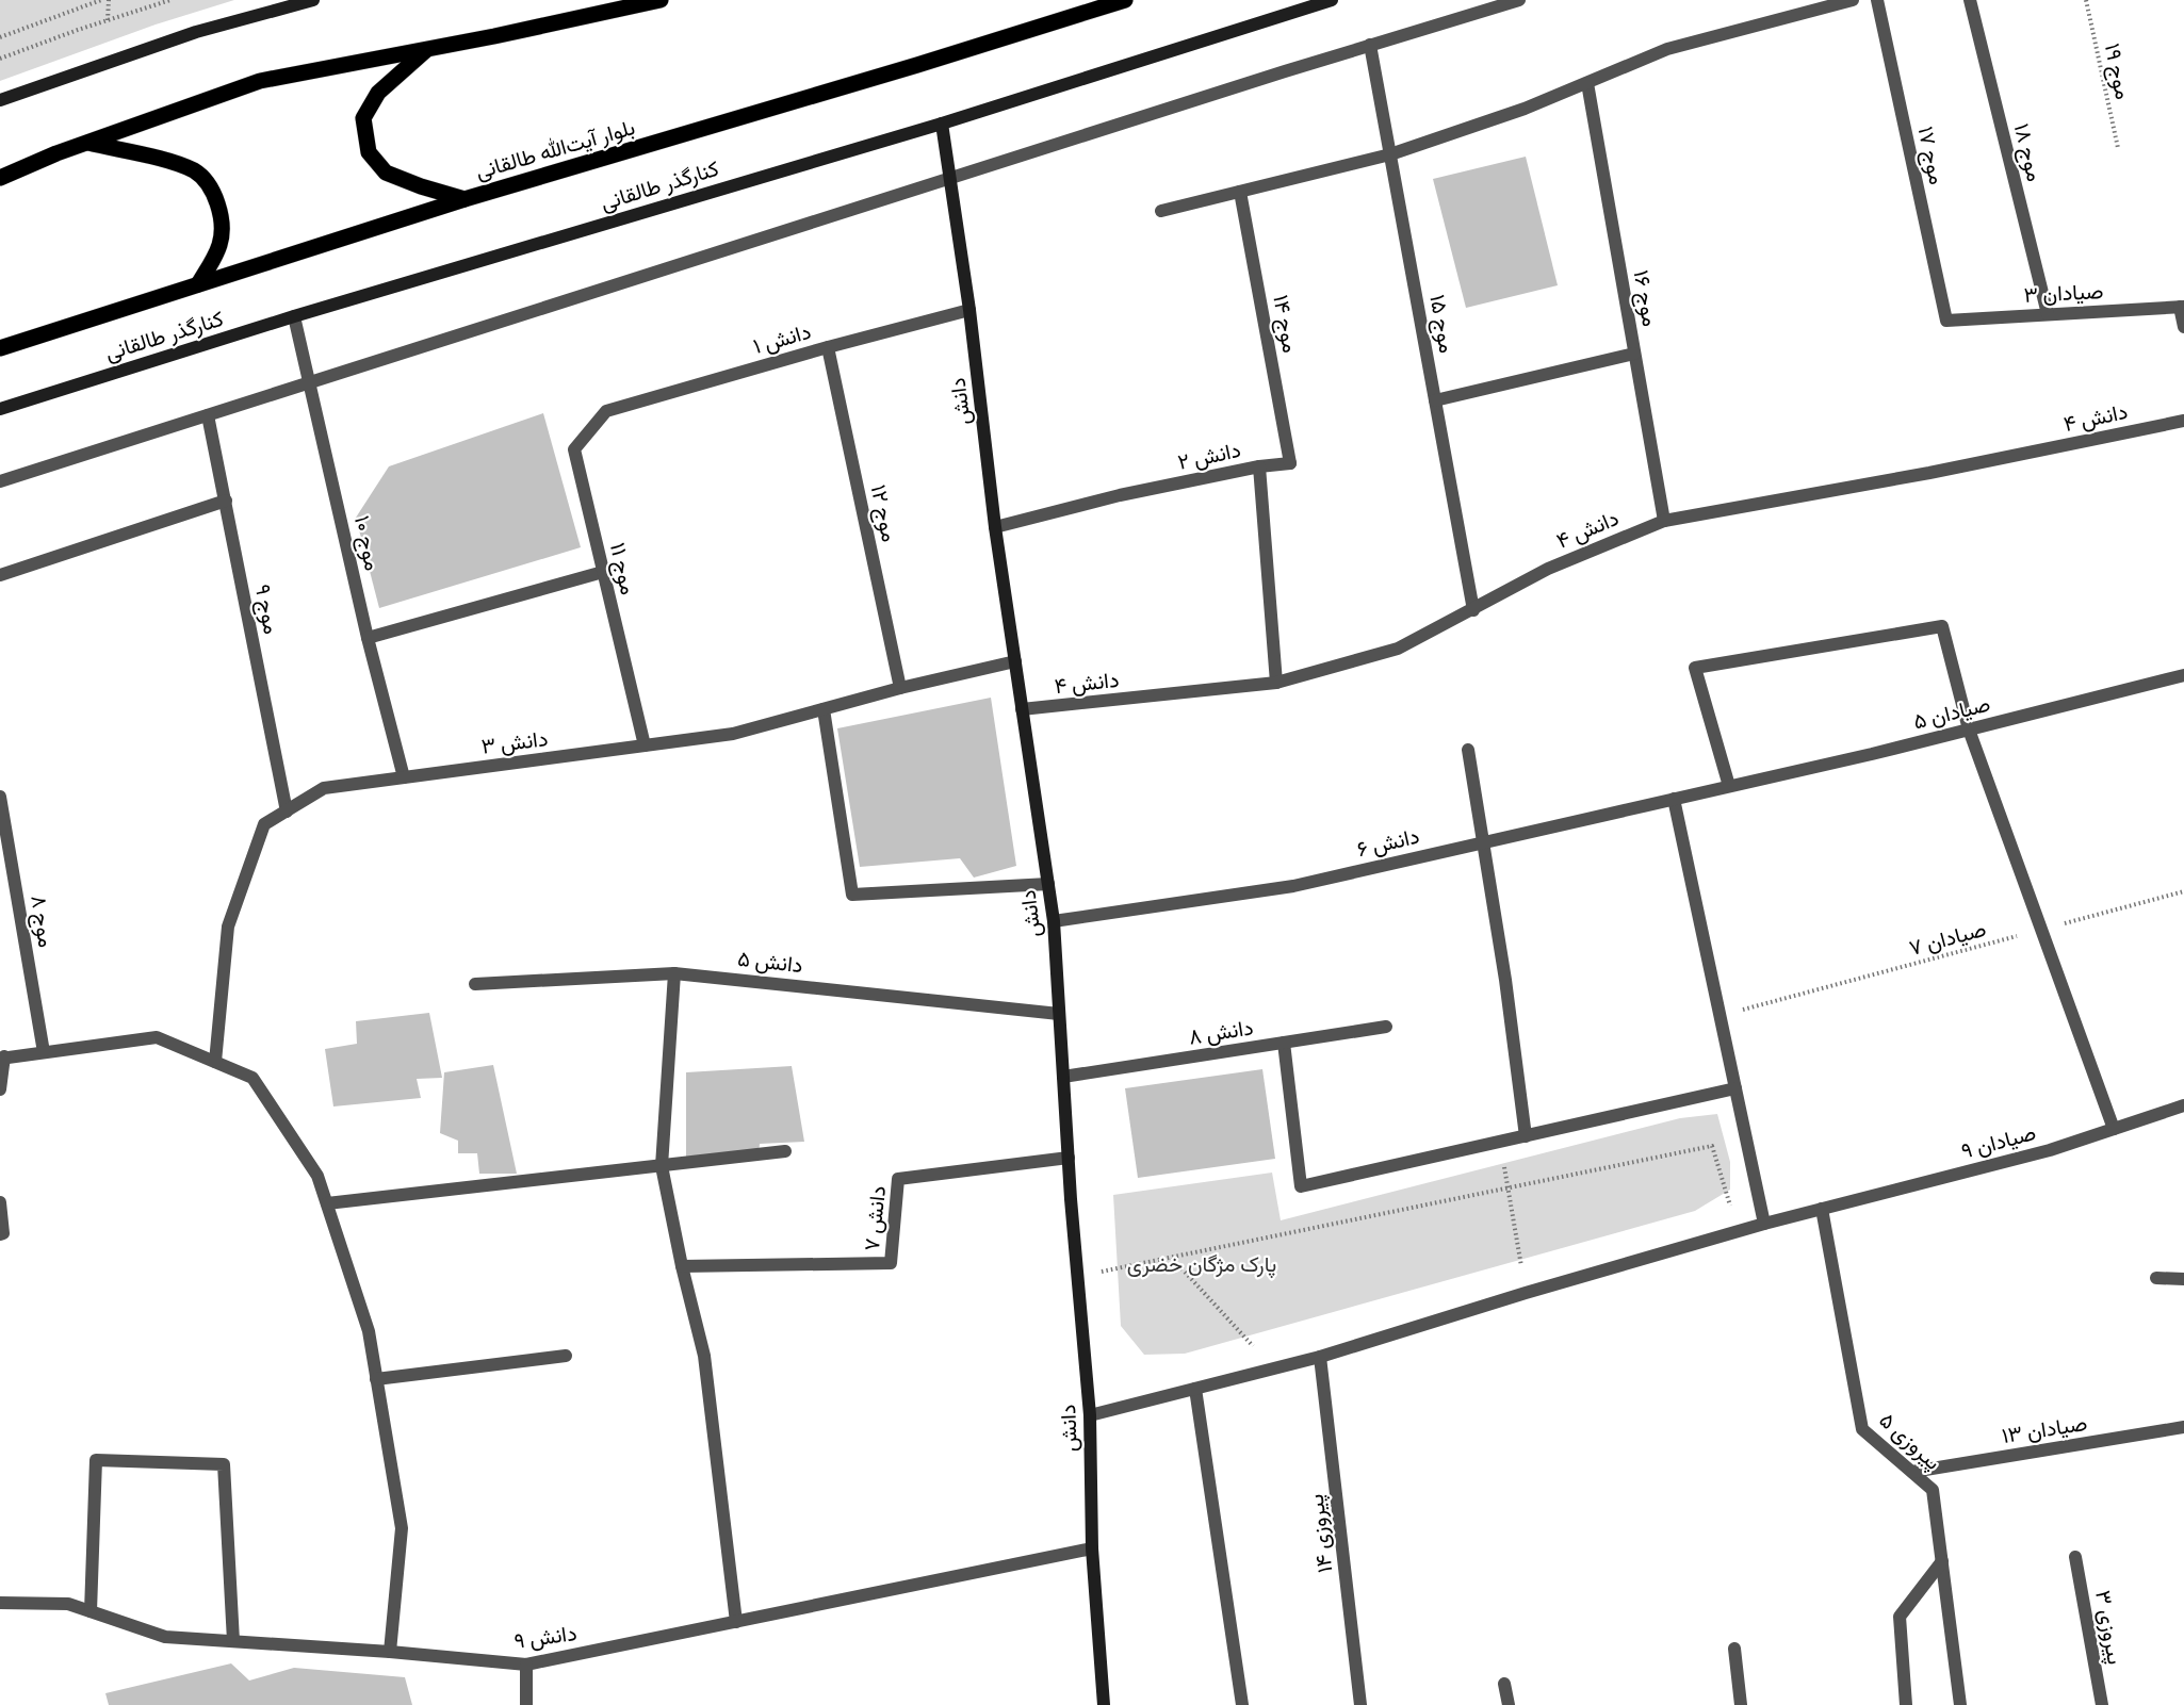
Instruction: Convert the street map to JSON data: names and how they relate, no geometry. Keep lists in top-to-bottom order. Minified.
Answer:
{"streets":{"main road":["بلوار آیت‌الله طالقانی"],"street":["موج ۱۸","موج ۱۷","کنارگذر طالقانی","صیادان ۳","موج ۱۶","موج ۱۴","موج ۱۵","دانش ۱","دانش","دانش ۴","دانش ۲","موج ۱۲","موج ۱۰","موج ۱۱","موج ۹","صیادان ۵","دانش ۳","دانش ۶","موج ۸","دانش ۵","دانش ۸","صیادان ۹","دانش ۷","صیادان ۱۳","پیروزی ۵","پیروزی ۱۴","پیروزی ۳","دانش ۹"],"path":["موج ۱۹","صیادان ۷"]},"crossings":[["موج ۱۸","صیادان ۳"],["موج ۱۷","صیادان ۳"],["کنارگذر طالقانی","دانش"],["کنارگذر طالقانی","موج ۱۰"],["موج ۱۶","دانش ۴"],["موج ۱۴","دانش ۲"],["موج ۱۵","دانش ۴"],["دانش ۱","دانش"],["دانش ۱","موج ۱۲"],["دانش ۱","موج ۱۱"],["دانش","دانش ۴"],["دانش","دانش ۲"],["دانش","دانش ۳"],["دانش","دانش ۶"],["دانش","دانش ۵"],["دانش","دانش ۸"],["دانش","صیادان ۹"],["دانش","دانش ۷"],["دانش","دانش ۹"],["دانش ۴","دانش ۲"],["موج ۱۲","دانش ۳"],["موج ۱۰","دانش ۳"],["موج ۱۱","دانش ۳"],["موج ۹","دانش ۳"],["صیادان ۵","دانش ۶"],["صیادان ۹","پیروزی ۵"],["صیادان ۹","پیروزی ۱۴"],["صیادان ۱۳","پیروزی ۵"]],"parks":["پارک مژگان خضری"]}
